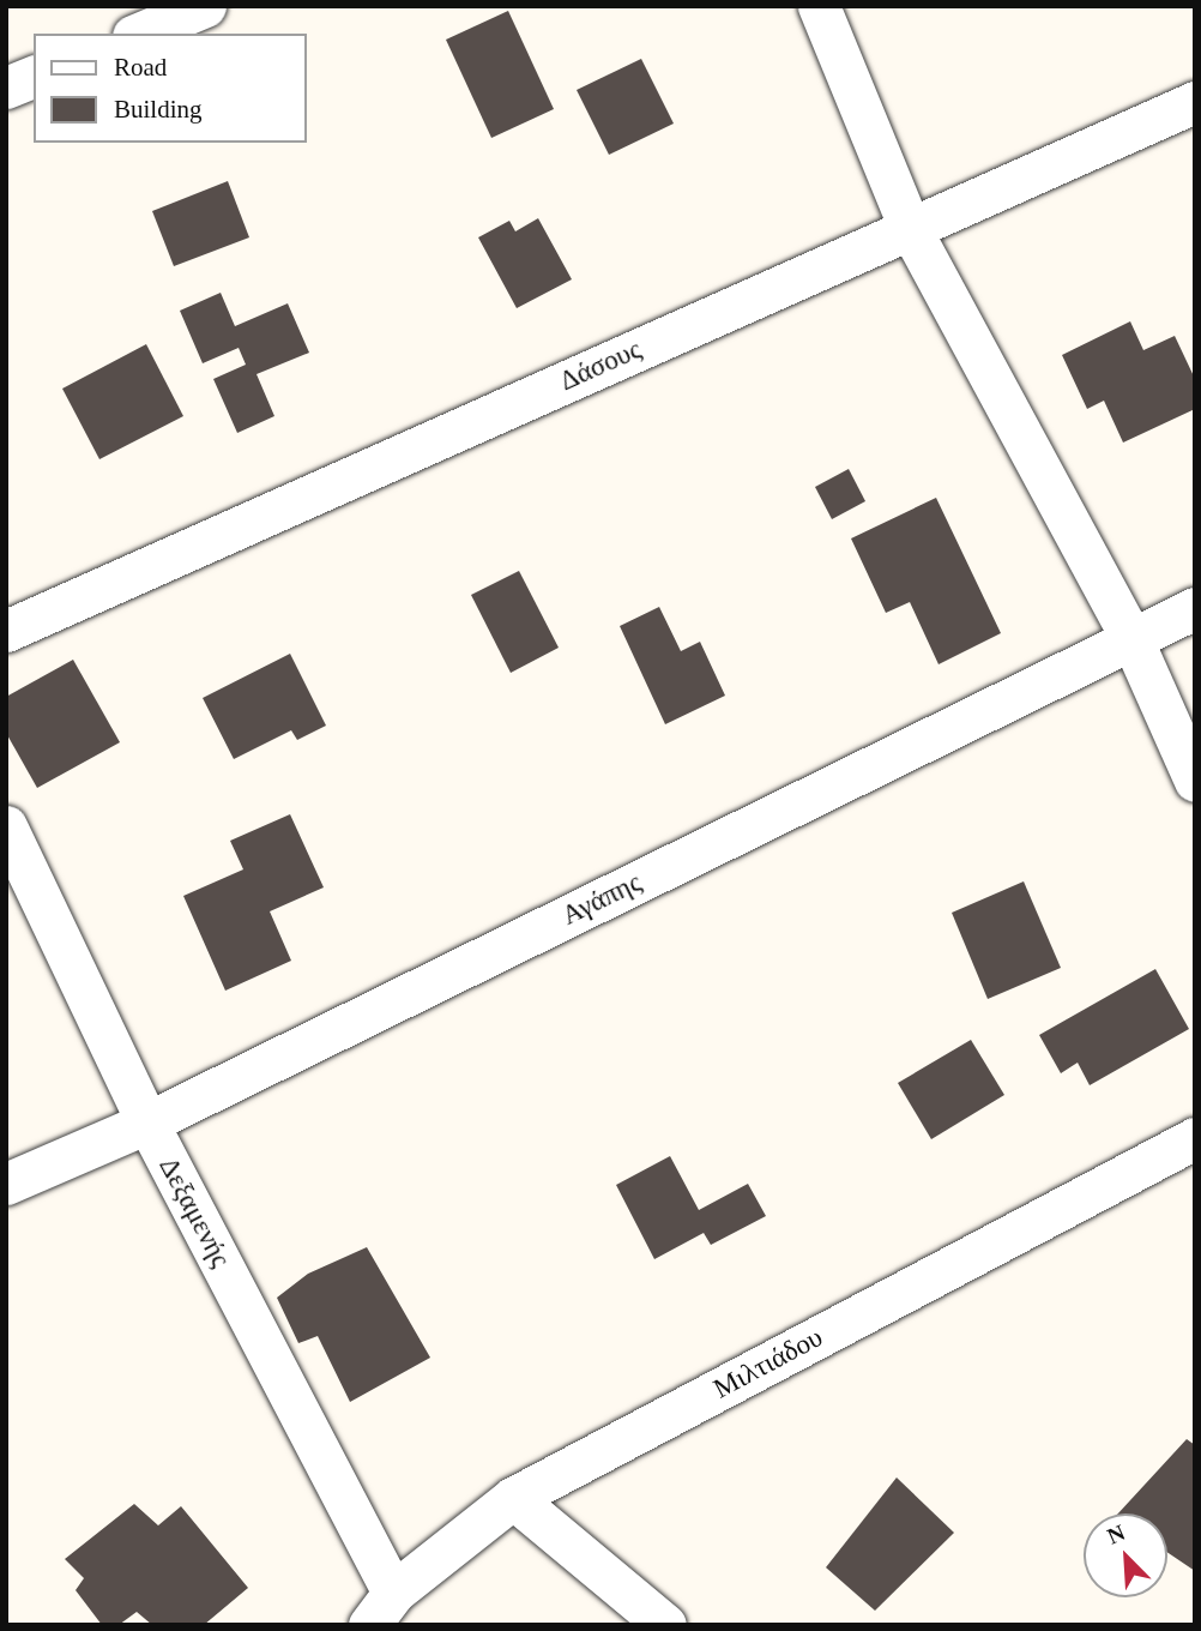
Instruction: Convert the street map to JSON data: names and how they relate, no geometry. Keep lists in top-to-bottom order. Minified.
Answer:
{"streets":{"street":["Δάσους","Αγάπης","Δεξαμενής","Μιλτιάδου"]},"crossings":[["Αγάπης","Δεξαμενής"],["Δεξαμενής","Μιλτιάδου"]],"legend":["Road","Building"],"north":"top left"}
